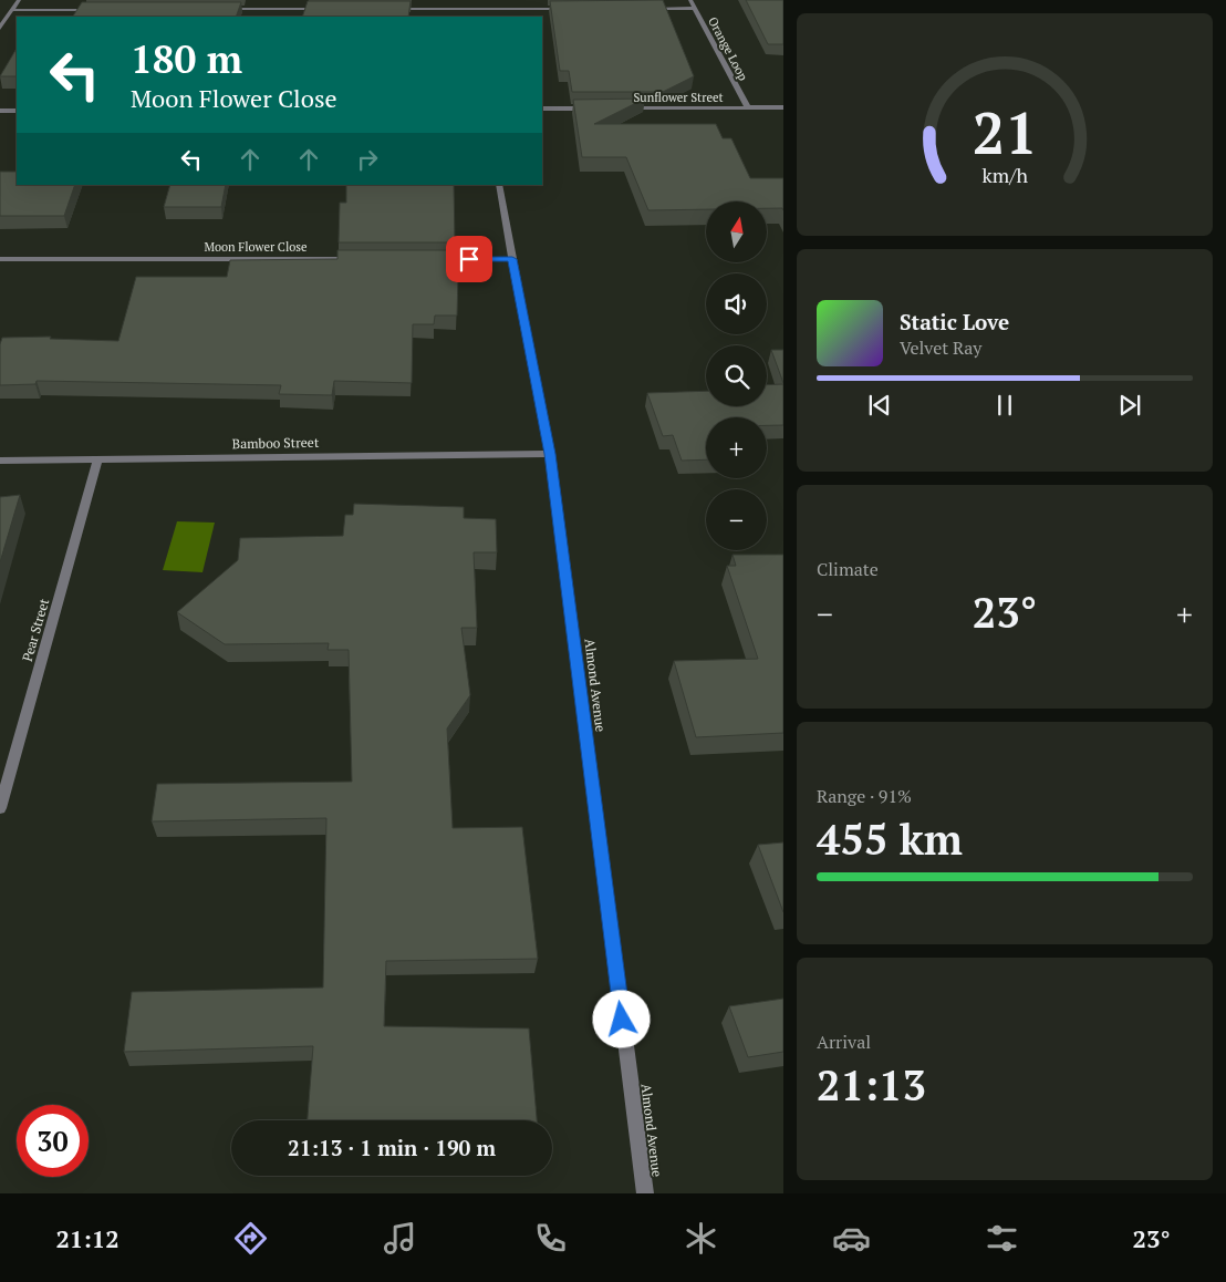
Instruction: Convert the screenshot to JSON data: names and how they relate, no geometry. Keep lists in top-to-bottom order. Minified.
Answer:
{"streets":{"street":["Orange Loop","Sunflower Street","Moon Flower Close","Bamboo Street","Pear Street","Almond Avenue"]},"crossings":[["Orange Loop","Sunflower Street"],["Bamboo Street","Pear Street"],["Bamboo Street","Almond Avenue"]],"north":"top","page":{"turn":["180 m","Moon Flower Close"],"map_buttons":["+","−"],"song":["Static Love","Velvet Ray"],"tile":["Climate",["Range · 91%","455 km"],["Arrival","21:13"]],"heat":["−","23°","+"],"limit":"30","trip":"21:13 · 1 min · 190 m","tabs":["21:12","23°"],"gauge":["21","km/h"]}}
